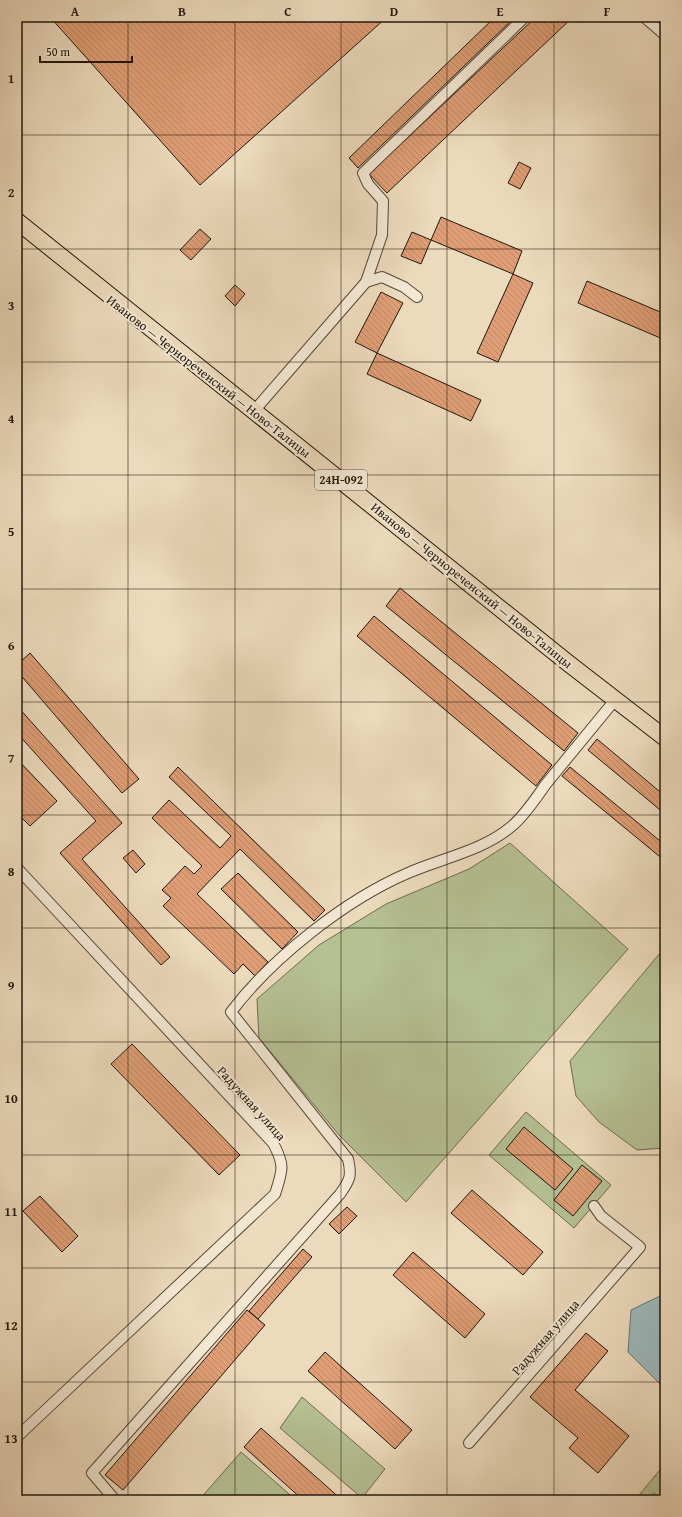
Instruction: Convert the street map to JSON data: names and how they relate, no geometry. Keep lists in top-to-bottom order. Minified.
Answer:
{"streets":{"main road":["Иваново — Чернореченский — Ново-Талицы","24Н-092"],"street":["Радужная улица"]},"scale_bar":"50 m","grid":{"columns":["A","B","C","D","E","F"],"rows":["1","2","3","4","5","6","7","8","9","10","11","12","13"]}}
